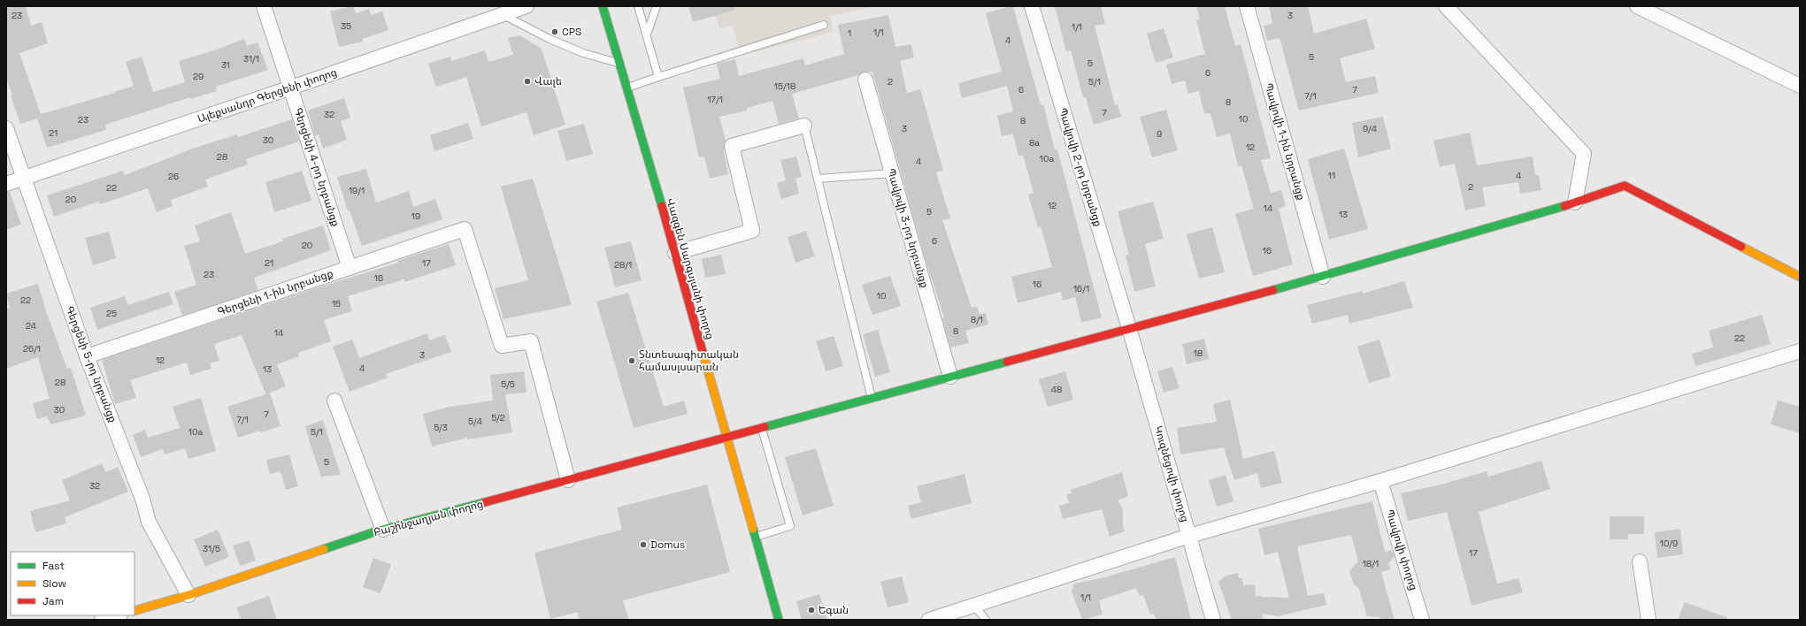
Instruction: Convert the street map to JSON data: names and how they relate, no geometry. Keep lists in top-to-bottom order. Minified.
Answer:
{"streets":{"main road":["Վազգեն Սարգսյանի փողոց","Բաշինջաղյան փողոց"],"street":["Ալեքսանդր Գերցենի փողոց","Պավլովի 1-ին նրբանցք","Գերցենի 4-րդ նրբանցք","Պավլովի 2-րդ նրբանցք","Պավլովի 3-րդ նրբանցք","Գերցենի 1-ին նրբանցք","Գերցենի 5-րդ նրբանցք","Կուզնեցովի փողոց","Պավլովի փողոց"]},"crossings":[["Ալեքսանդր Գերցենի փողոց","Գերցենի 4-րդ նրբանցք"],["Ալեքսանդր Գերցենի փողոց","Գերցենի 5-րդ նրբանցք"],["Պավլովի 1-ին նրբանցք","Բաշինջաղյան փողոց"],["Գերցենի 4-րդ նրբանցք","Գերցենի 1-ին նրբանցք"],["Պավլովի 2-րդ նրբանցք","Կուզնեցովի փողոց"],["Պավլովի 2-րդ նրբանցք","Բաշինջաղյան փողոց"],["Պավլովի 3-րդ նրբանցք","Բաշինջաղյան փողոց"],["Վազգեն Սարգսյանի փողոց","Բաշինջաղյան փողոց"],["Գերցենի 1-ին նրբանցք","Գերցենի 5-րդ նրբանցք"],["Գերցենի 1-ին նրբանցք","Բաշինջաղյան փողոց"],["Գերցենի 5-րդ նրբանցք","Բաշինջաղյան փողոց"],["Կուզնեցովի փողոց","Բաշինջաղյան փողոց"]],"places":["CPS","Վալե","Տնտեսագիտական համասլսարան","Domus","Եգան"],"house_numbers":["23","3","35","1/1","1/1","1","4","5","31/1","5","31","6","29","2","5/1","15/18","6","7","7/1","17/1","8","7","32","10","23","8","3","9/4","21","9","30","8a","12","28","10a","4","11","4","26","2","22","19/1","20","12","14","5","13","19","6","20","16","21","17","28/1","23","16","16","16/1","10","22","15","25","8/1","24","8","14","22","26/1","18","3","12","4","13","28","5/5","48","30","7","5/2","7/1","5/4","5/3","10a","5/1","5","32","10/9","31/5","17","18/1","1/1"],"legend":["Fast","Slow","Jam"]}
